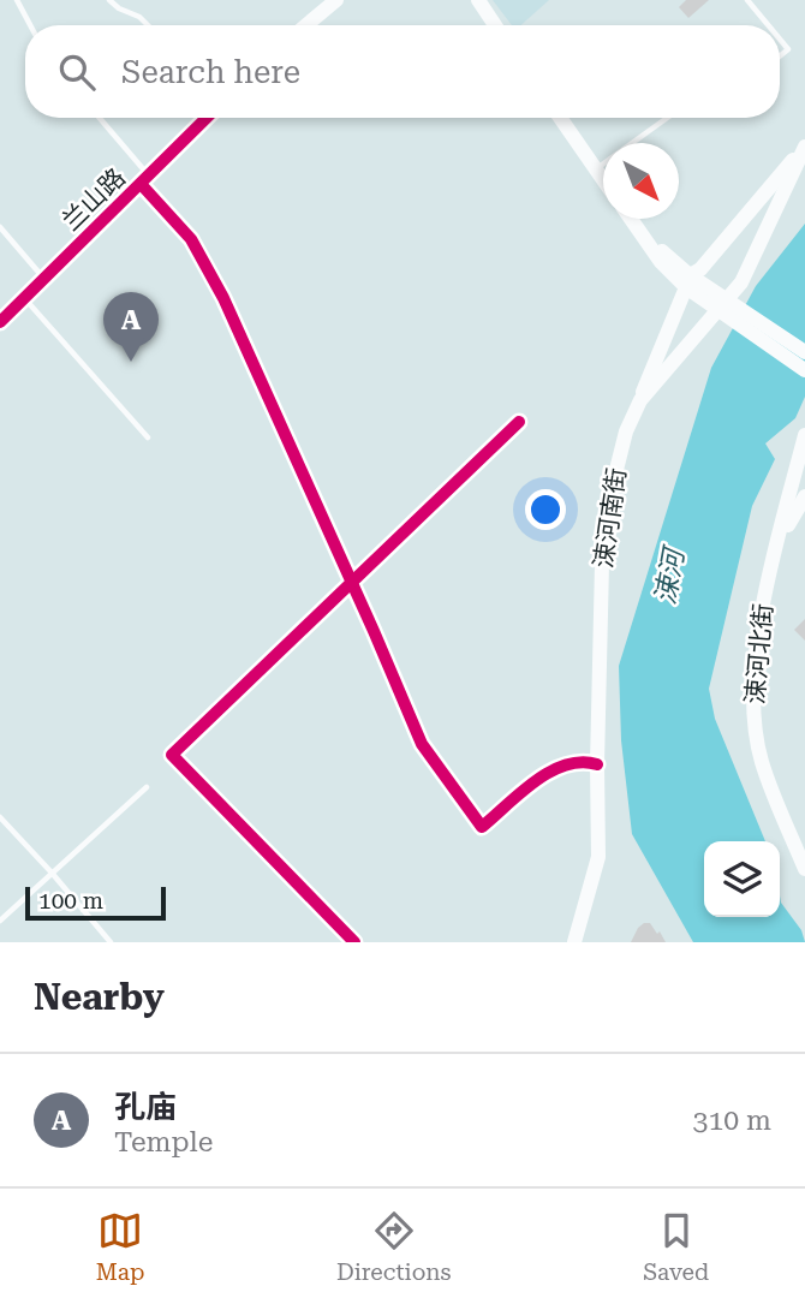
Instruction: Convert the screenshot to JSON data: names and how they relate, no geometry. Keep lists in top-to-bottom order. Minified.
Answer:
{"streets":{"main road":["兰山路","涑河南街","涑河北街"]},"water":["涑河"],"scale_bar":"100 m","north":"bottom right","page":{"search":"Search here","pins":"A","scale":"100 m","heading":"Nearby","list":[{"mark":"A","name":"孔庙","note":"Temple","value":"310 m"}],"nav":["Map","Directions","Saved"]}}
